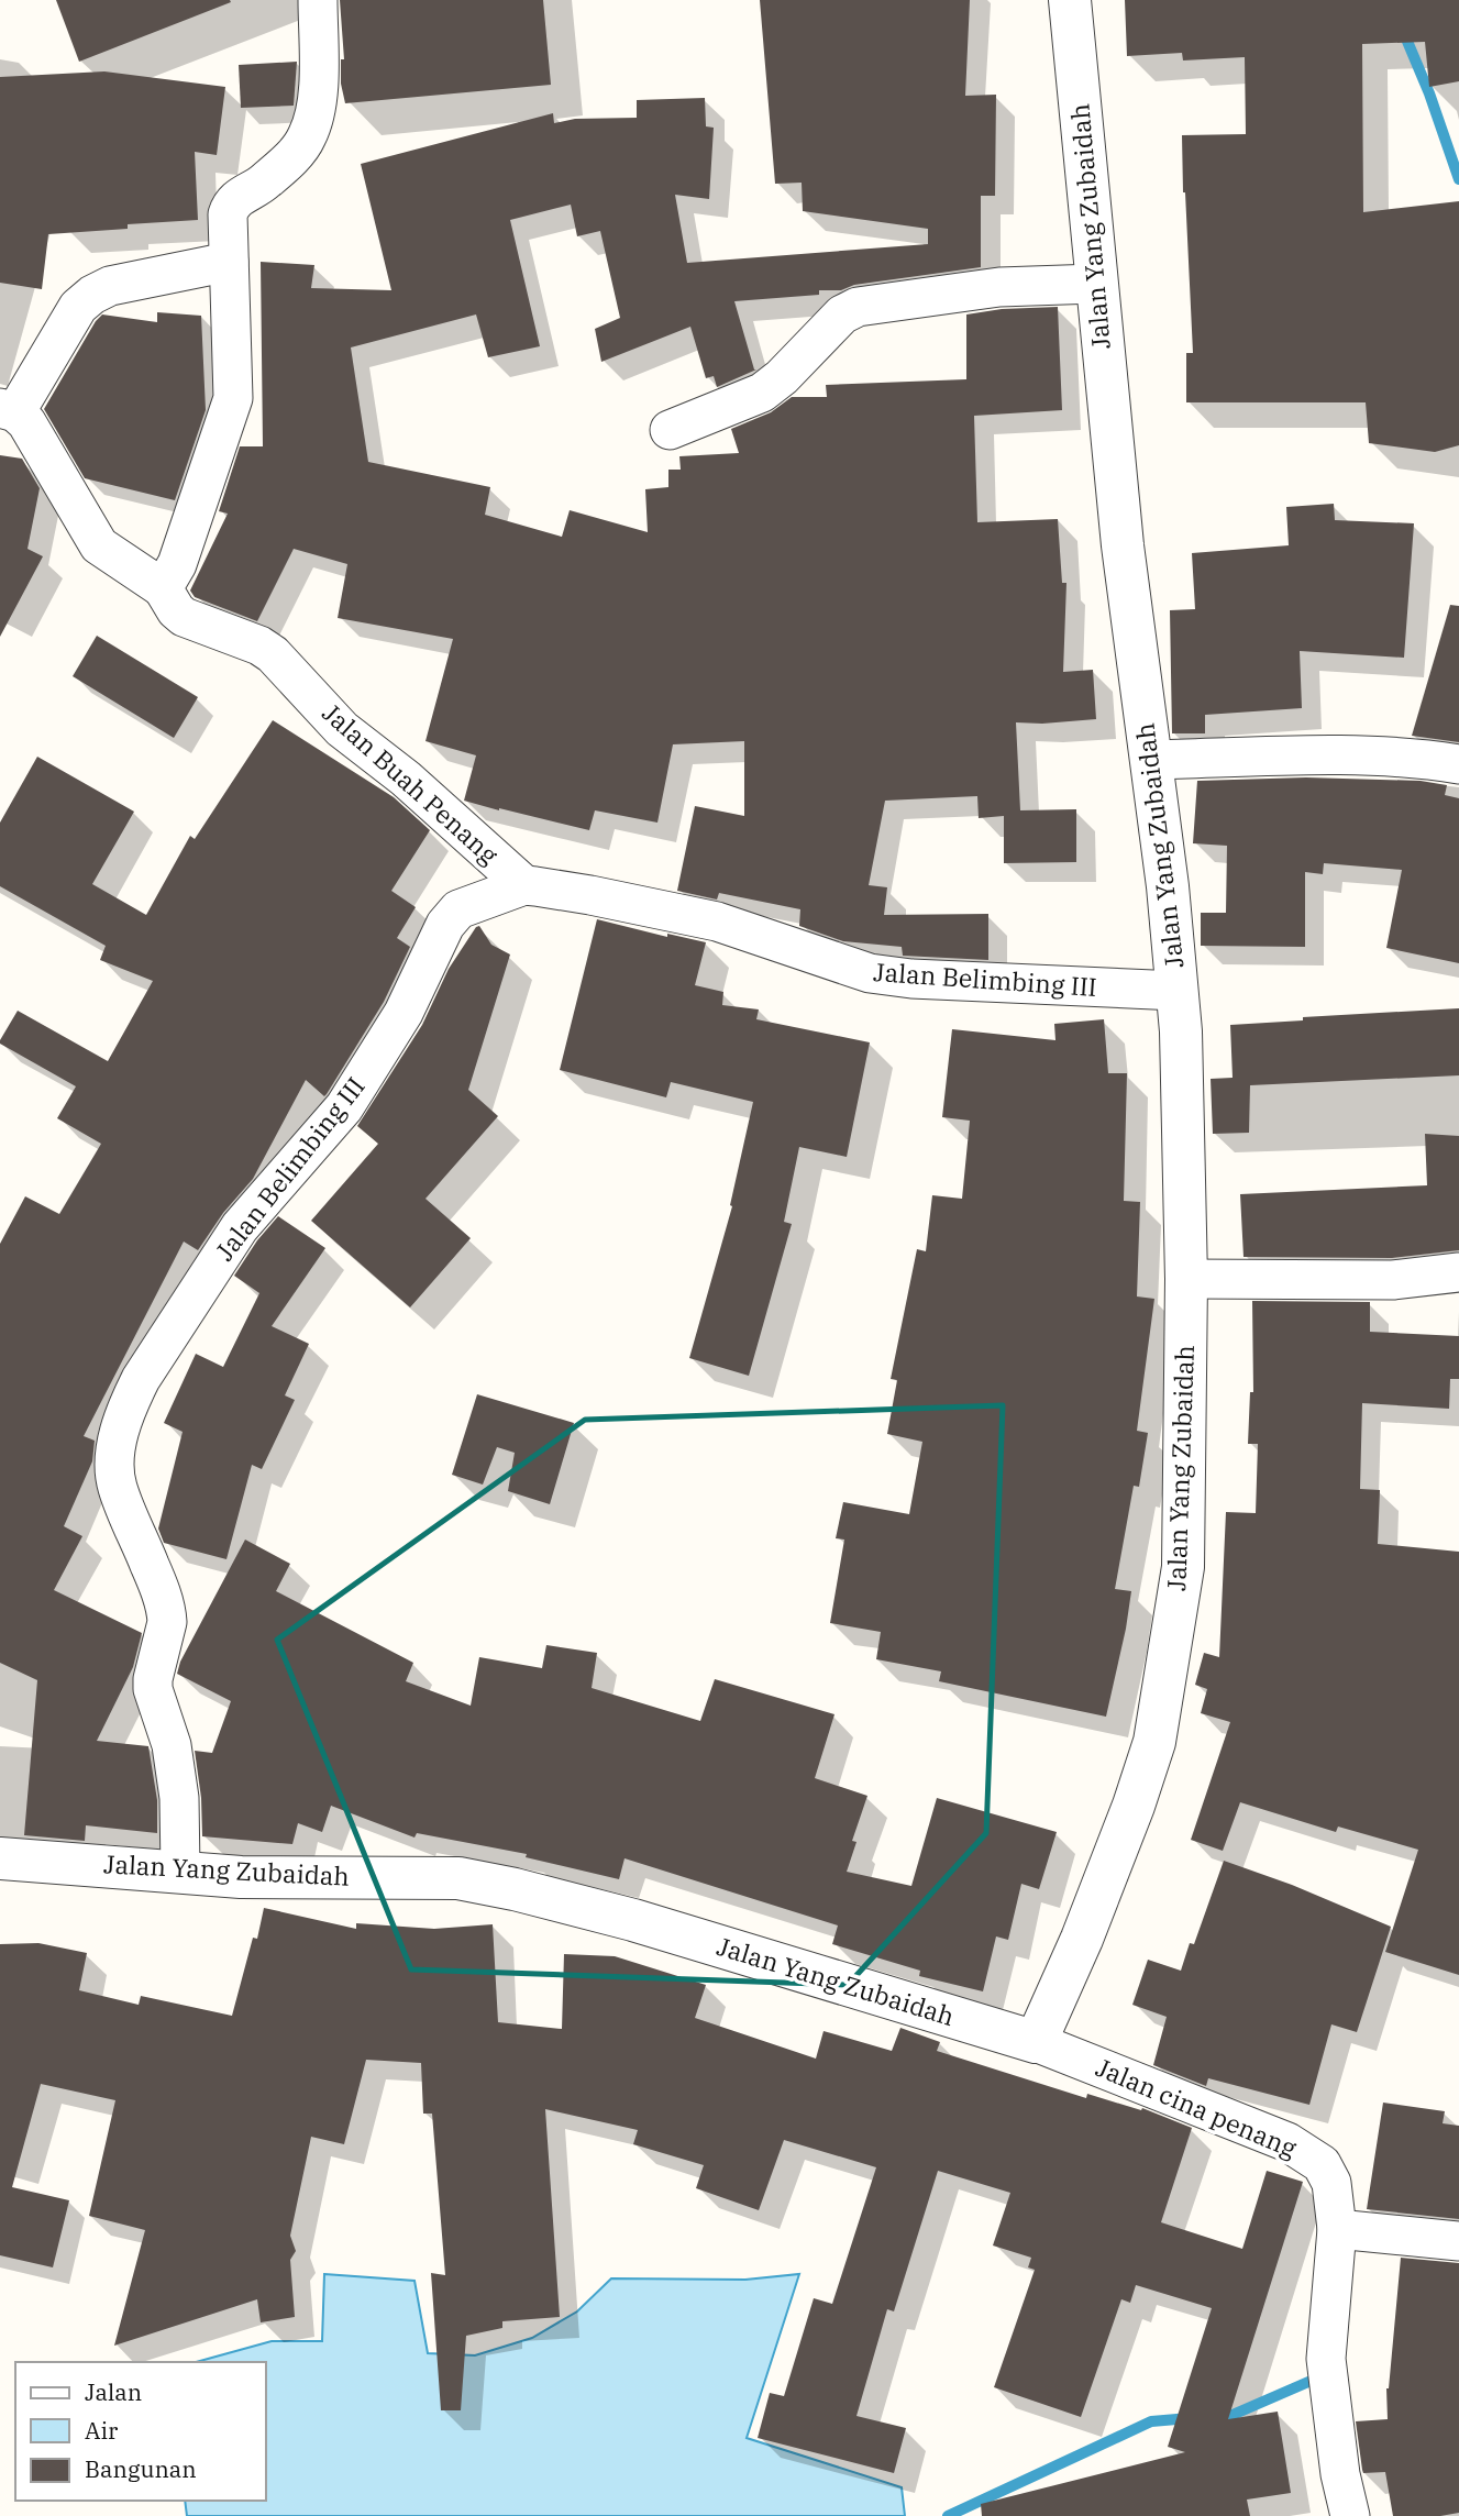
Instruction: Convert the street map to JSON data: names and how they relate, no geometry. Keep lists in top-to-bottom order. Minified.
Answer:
{"streets":{"street":["Jalan Yang Zubaidah","Jalan Buah Penang","Jalan Belimbing III","Jalan cina penang"]},"crossings":[["Jalan Yang Zubaidah","Jalan Belimbing III"],["Jalan Yang Zubaidah","Jalan cina penang"],["Jalan Buah Penang","Jalan Belimbing III"]],"legend":["Jalan","Air","Bangunan"]}
